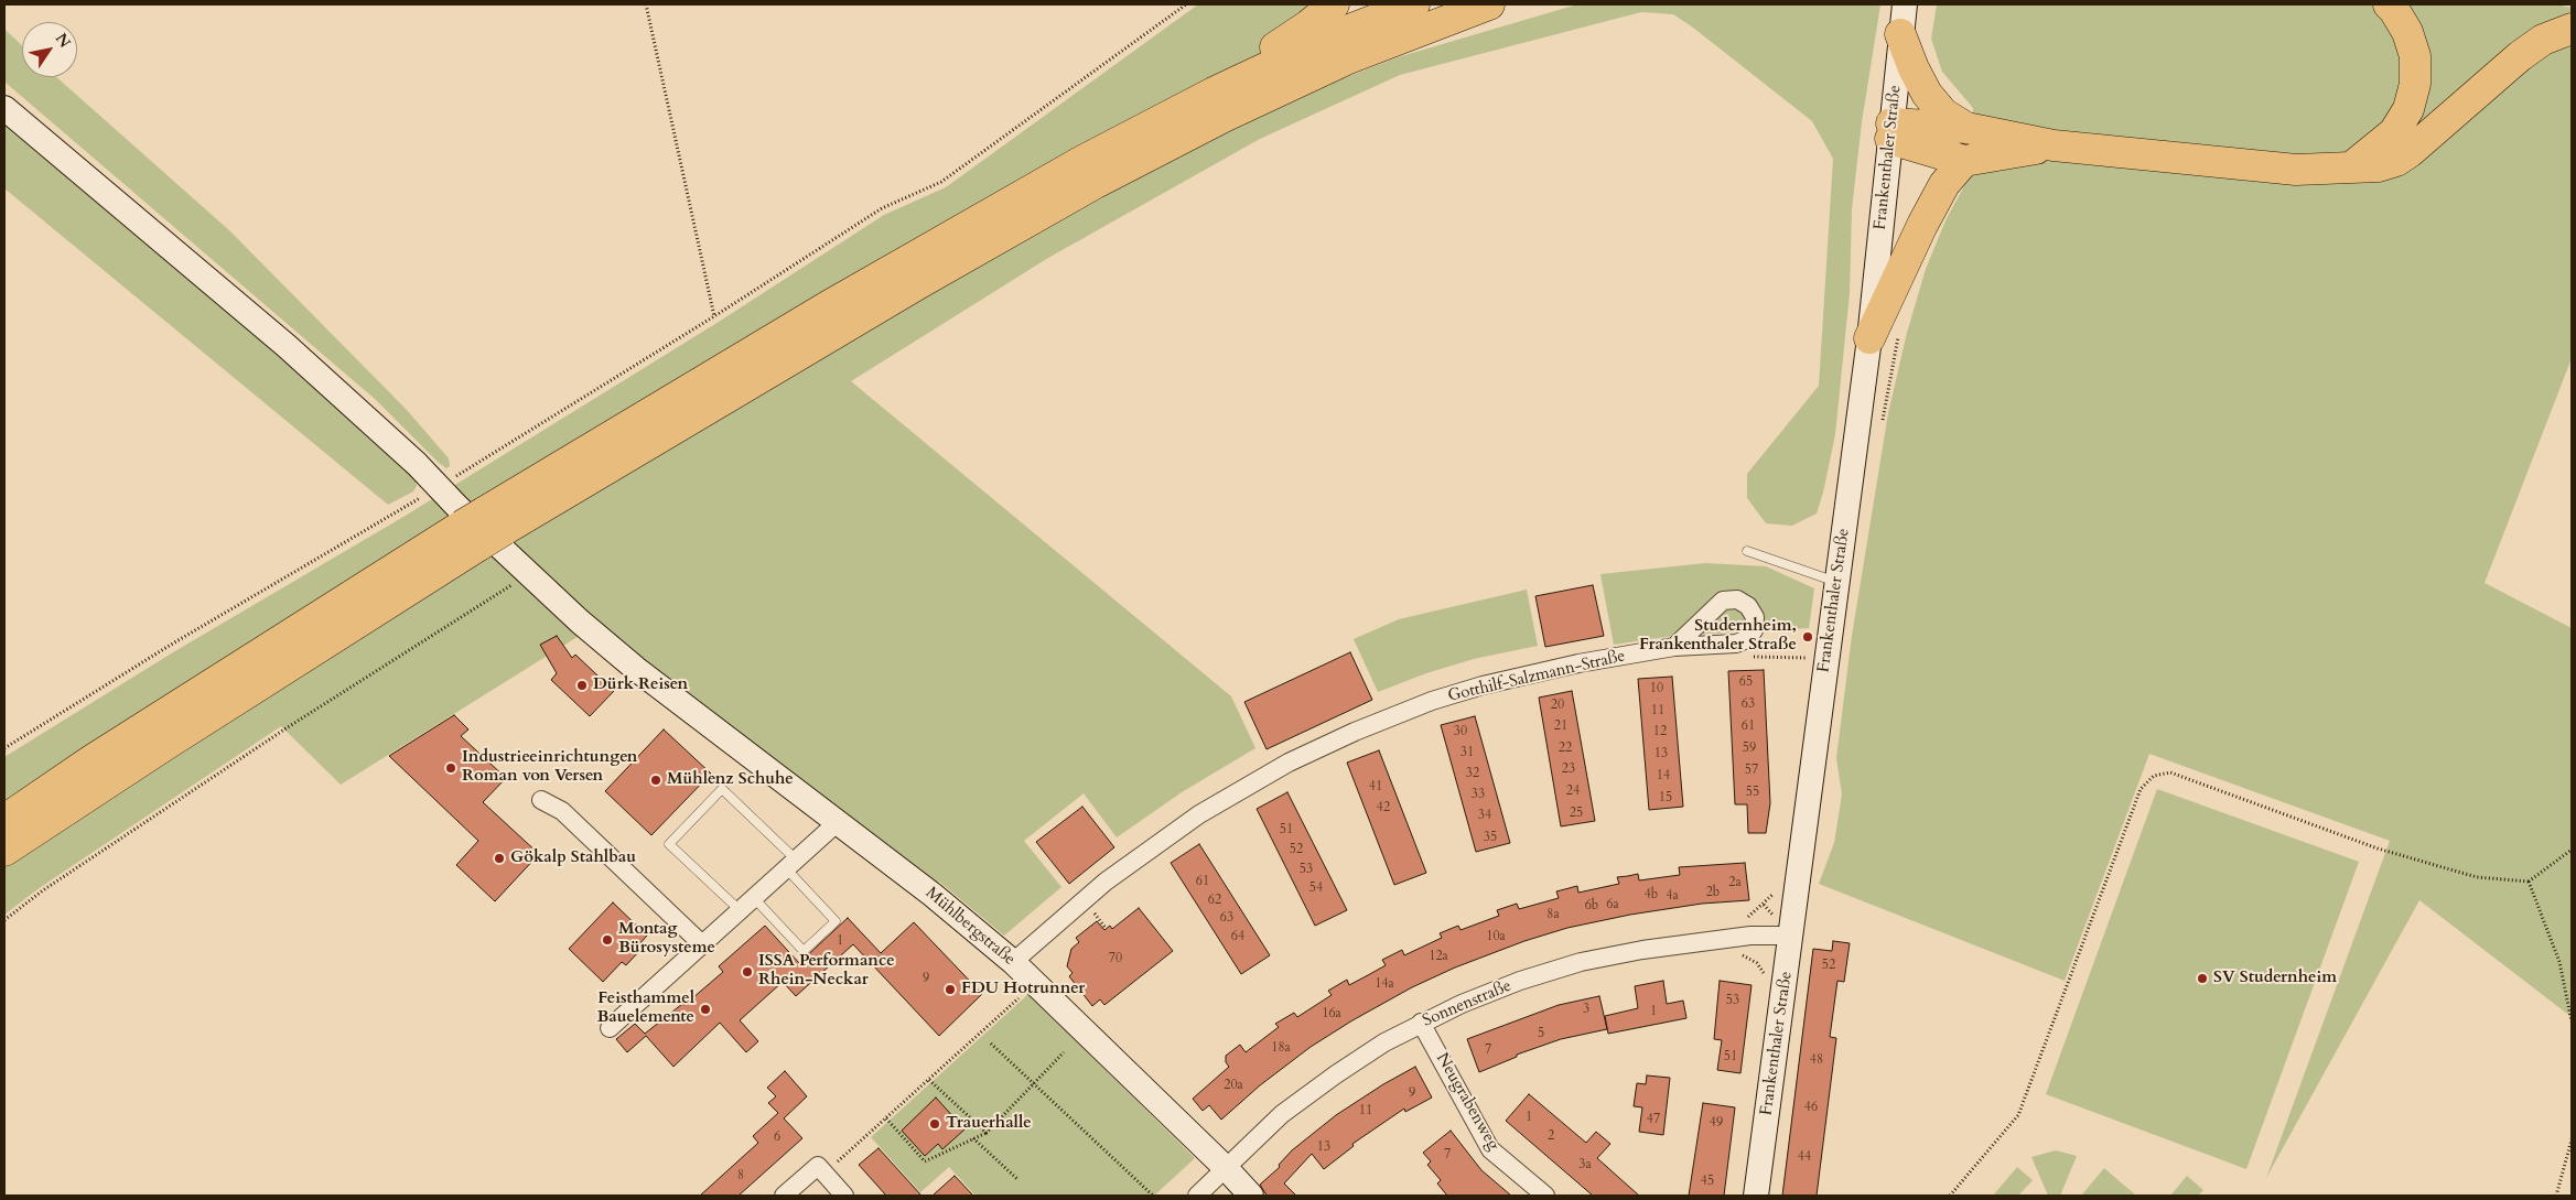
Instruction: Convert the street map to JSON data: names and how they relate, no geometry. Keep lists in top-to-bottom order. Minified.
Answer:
{"streets":{"street":["Frankenthaler Straße","Gotthilf-Salzmann-Straße","Mühlbergstraße","Sonnenstraße","Neugrabenweg"]},"crossings":[["Frankenthaler Straße","Sonnenstraße"],["Gotthilf-Salzmann-Straße","Mühlbergstraße"],["Mühlbergstraße","Sonnenstraße"],["Sonnenstraße","Neugrabenweg"]],"places":["Studernheim, Frankenthaler Straße","Dürk Reisen","Industrieeinrichtungen Roman von Versen","Mühlenz Schuhe","Gökalp Stahlbau","Montag Bürosysteme","ISSA Performance Rhein-Neckar","SV Studernheim","FDU Hotrunner","Feisthammel Bauelemente","Trauerhalle"],"house_numbers":["65","10","63","20","11","21","61","30","12","22","59","31","13","23","57","32","14","41","24","55","33","15","42","25","34","51","35","52","53","61","2a","54","2b","4b","4a","62","6a","6b","8a","63","64","10a","1","12a","70","52","9","14a","53","3","1","16a","5","18a","7","51","48","20a","9","46","11","1","47","49","2","6","13","7","44","3a","8","45"],"north":"top right"}
